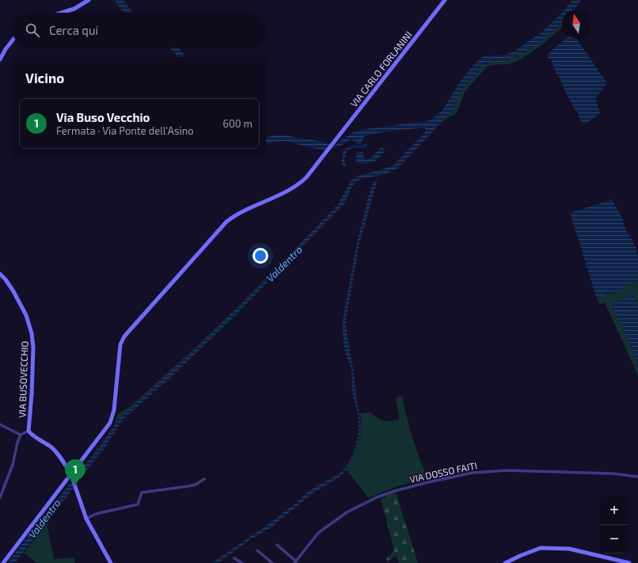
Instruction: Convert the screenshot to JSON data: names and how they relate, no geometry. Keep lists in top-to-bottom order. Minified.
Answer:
{"streets":{"main road":["VIA CARLO FORLANINI","VIA BUSOVECCHIO"],"street":["VIA DOSSO FAITI"]},"crossings":[["VIA CARLO FORLANINI","VIA BUSOVECCHIO"]],"water":["Valdentro"],"north":"top","page":{"search":"Cerca qui","heading":"Vicino","list":[{"mark":"1","name":"Via Buso Vecchio","note":"Fermata · Via Ponte dell'Asino","value":"600 m"}],"pins":"1","map_buttons":["+","−"]}}
